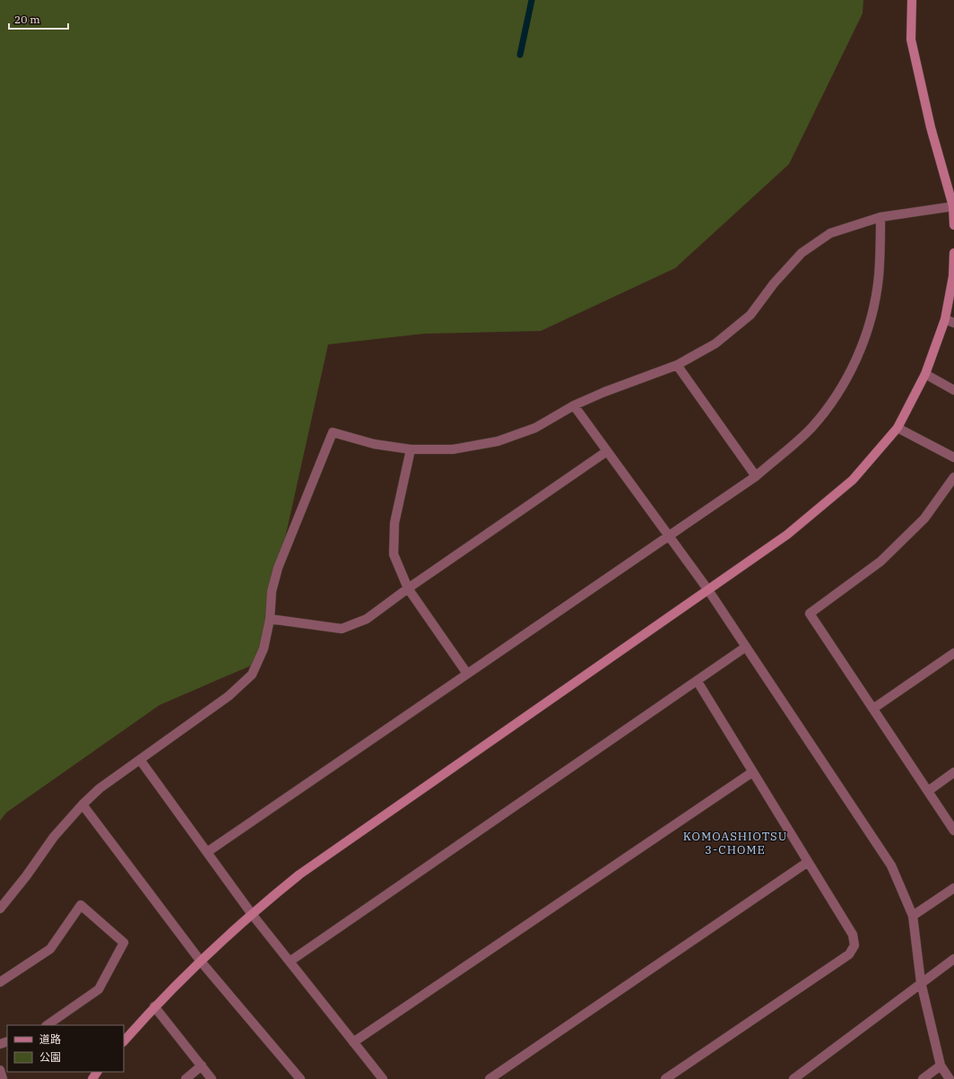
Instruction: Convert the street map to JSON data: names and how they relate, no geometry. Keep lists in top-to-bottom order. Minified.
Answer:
{"districts":["KOMOASHIOTSU 3-CHOME"],"legend":["道路","公園"],"scale_bar":"20 m"}
